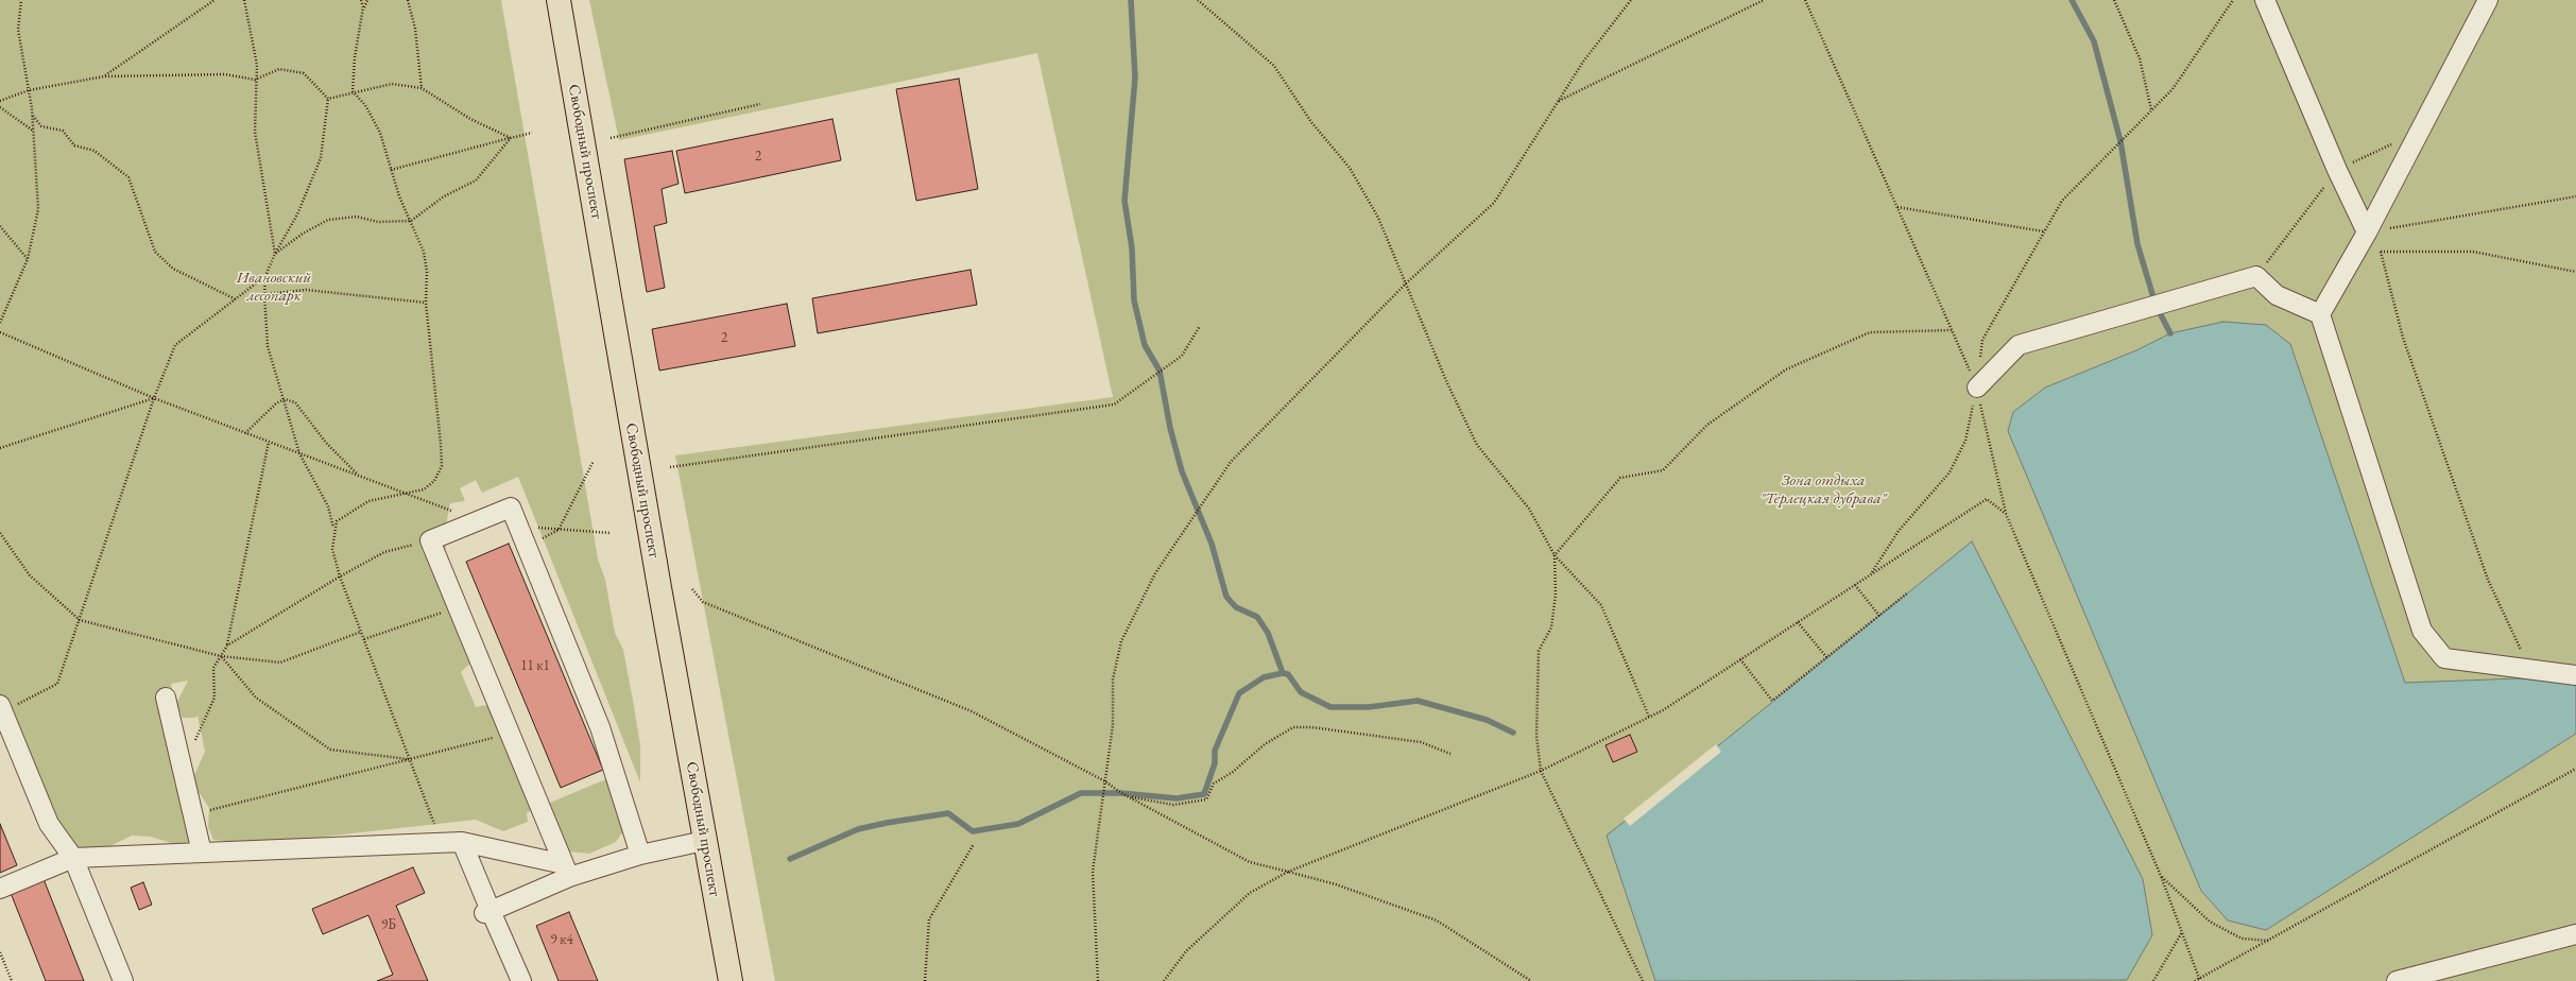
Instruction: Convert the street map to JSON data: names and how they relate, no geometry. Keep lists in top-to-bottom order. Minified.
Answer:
{"streets":{"main road":["Свободный проспект"]},"parks":["Ивановский лесопарк","Зона отдыха \"Терлецкая дубрава\""],"house_numbers":["2","2","11 к1","9Б","9 к4"]}
